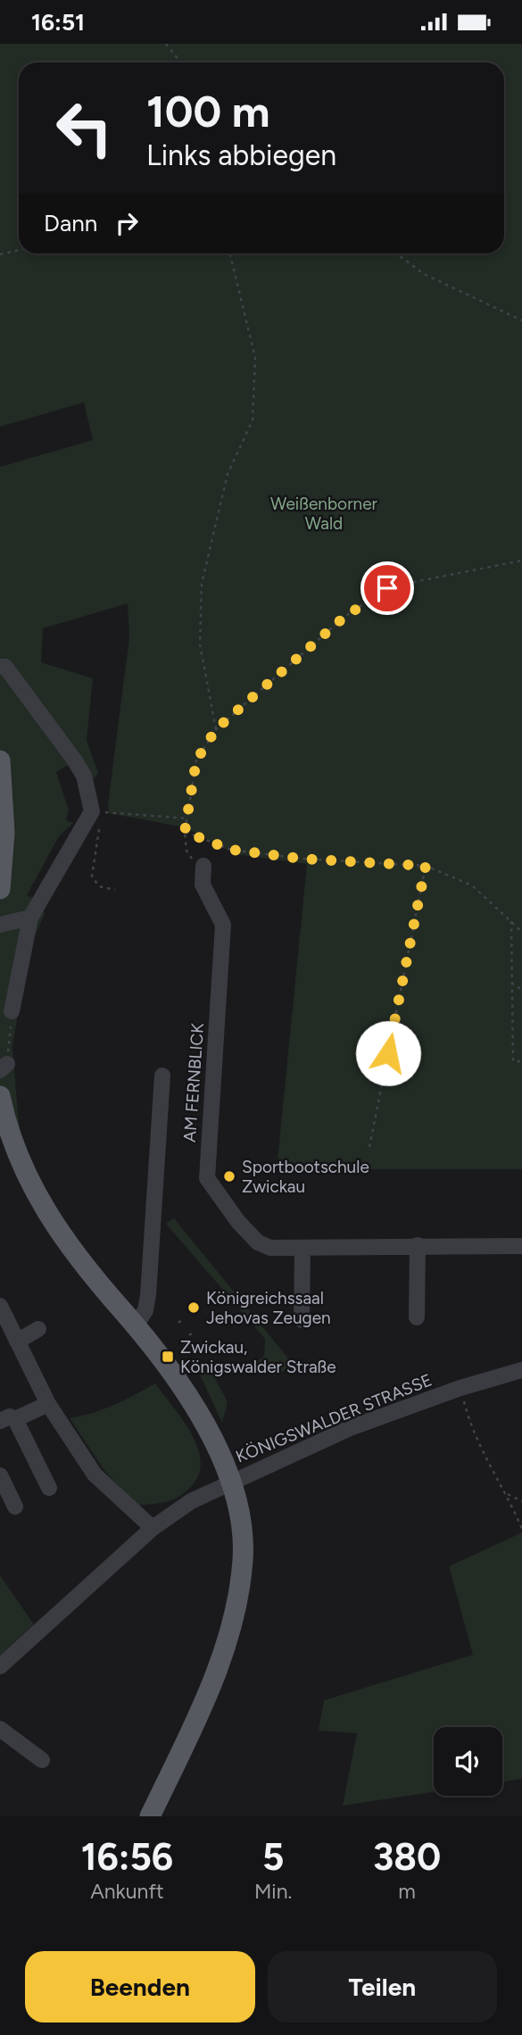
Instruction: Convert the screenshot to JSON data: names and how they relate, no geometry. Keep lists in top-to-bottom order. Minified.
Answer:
{"streets":{"street":["AM FERNBLICK","KÖNIGSWALDER STRASSE"]},"parks":["Weißenborner Wald"],"places":{"other":["Sportbootschule Zwickau","Königreichssaal Jehovas Zeugen"],"transit":["Zwickau, Königswalder Straße"]},"page":{"status":"16:51","turn":["100 m","Links abbiegen"],"then":"Dann","eta":["16:56","Ankunft","5","Min.","380","m"],"buttons":["Beenden","Teilen"]}}
